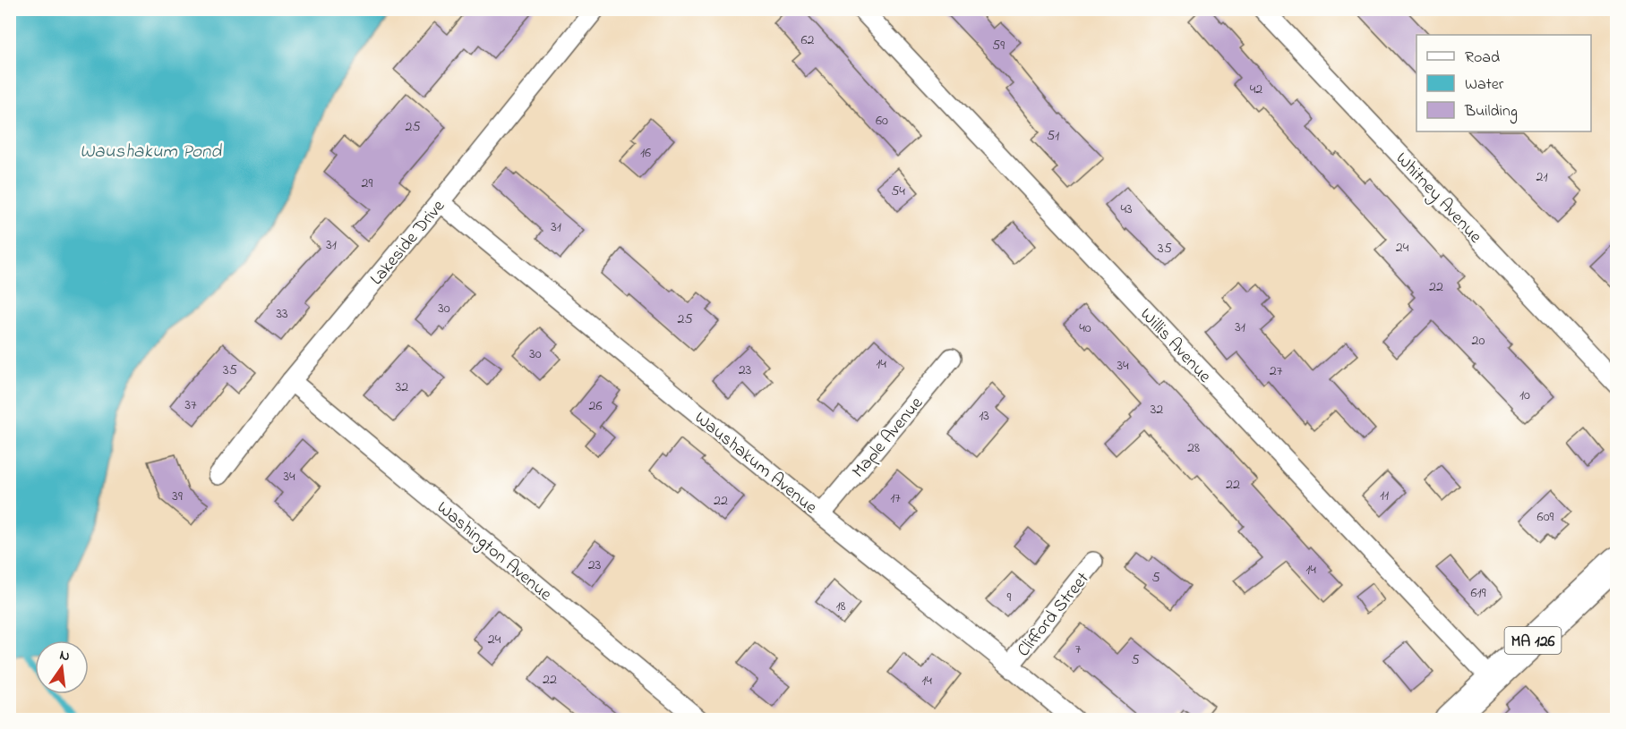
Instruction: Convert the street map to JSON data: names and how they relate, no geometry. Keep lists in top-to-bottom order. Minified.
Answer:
{"streets":{"main road":["MA 126"],"street":["Whitney Avenue","Lakeside Drive","Willis Avenue","Maple Avenue","Waushakum Avenue","Washington Avenue","Clifford Street"]},"crossings":[["Lakeside Drive","Waushakum Avenue"],["Lakeside Drive","Washington Avenue"],["Willis Avenue","MA 126"],["Maple Avenue","Waushakum Avenue"],["Waushakum Avenue","Clifford Street"]],"water":["Waushakum Pond"],"house_numbers":["62","59","42","60","25","51","16","21","29","54","43","31","31","24","35","22","30","33","25","31","40","20","30","14","34","35","23","27","32","10","37","26","32","13","28","34","22","11","39","17","22","609","23","14","5","619","9","18","24","7","5","22","14"],"legend":["Road","Water","Building"],"north":"top"}
